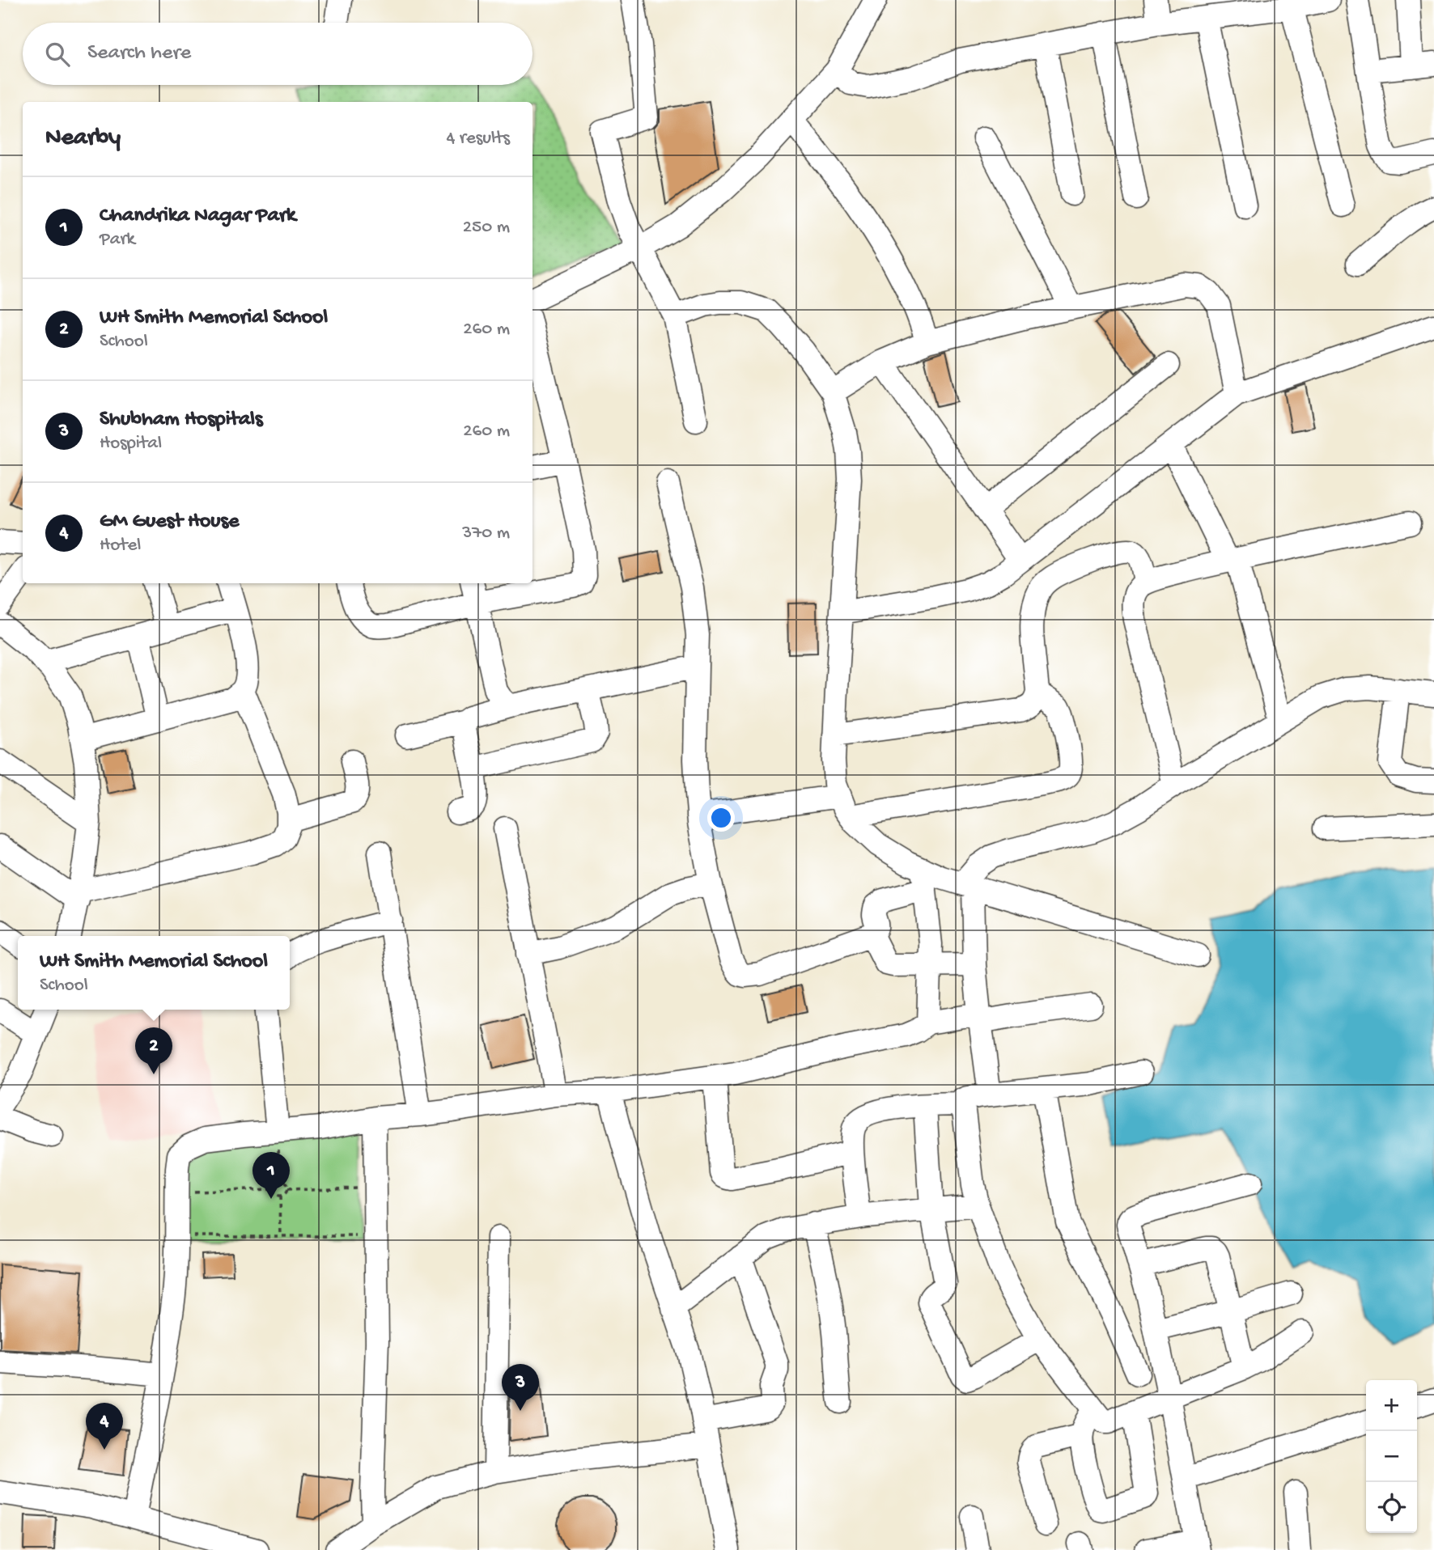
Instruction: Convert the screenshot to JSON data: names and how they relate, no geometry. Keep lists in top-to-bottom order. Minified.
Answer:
{"page":{"search":"Search here","heading":["Nearby","4 results"],"list":[{"mark":"1","name":"Chandrika Nagar Park","note":"Park","value":"250 m"},{"mark":"2","name":"WH Smith Memorial School","note":"School","value":"260 m"},{"mark":"3","name":"Shubham Hospitals","note":"Hospital","value":"260 m"},{"mark":"4","name":"GM Guest House","note":"Hotel","value":"370 m"}],"popup":["WH Smith Memorial School","School"],"pins":["2","1","3","4"],"map_buttons":["+","−"]}}
